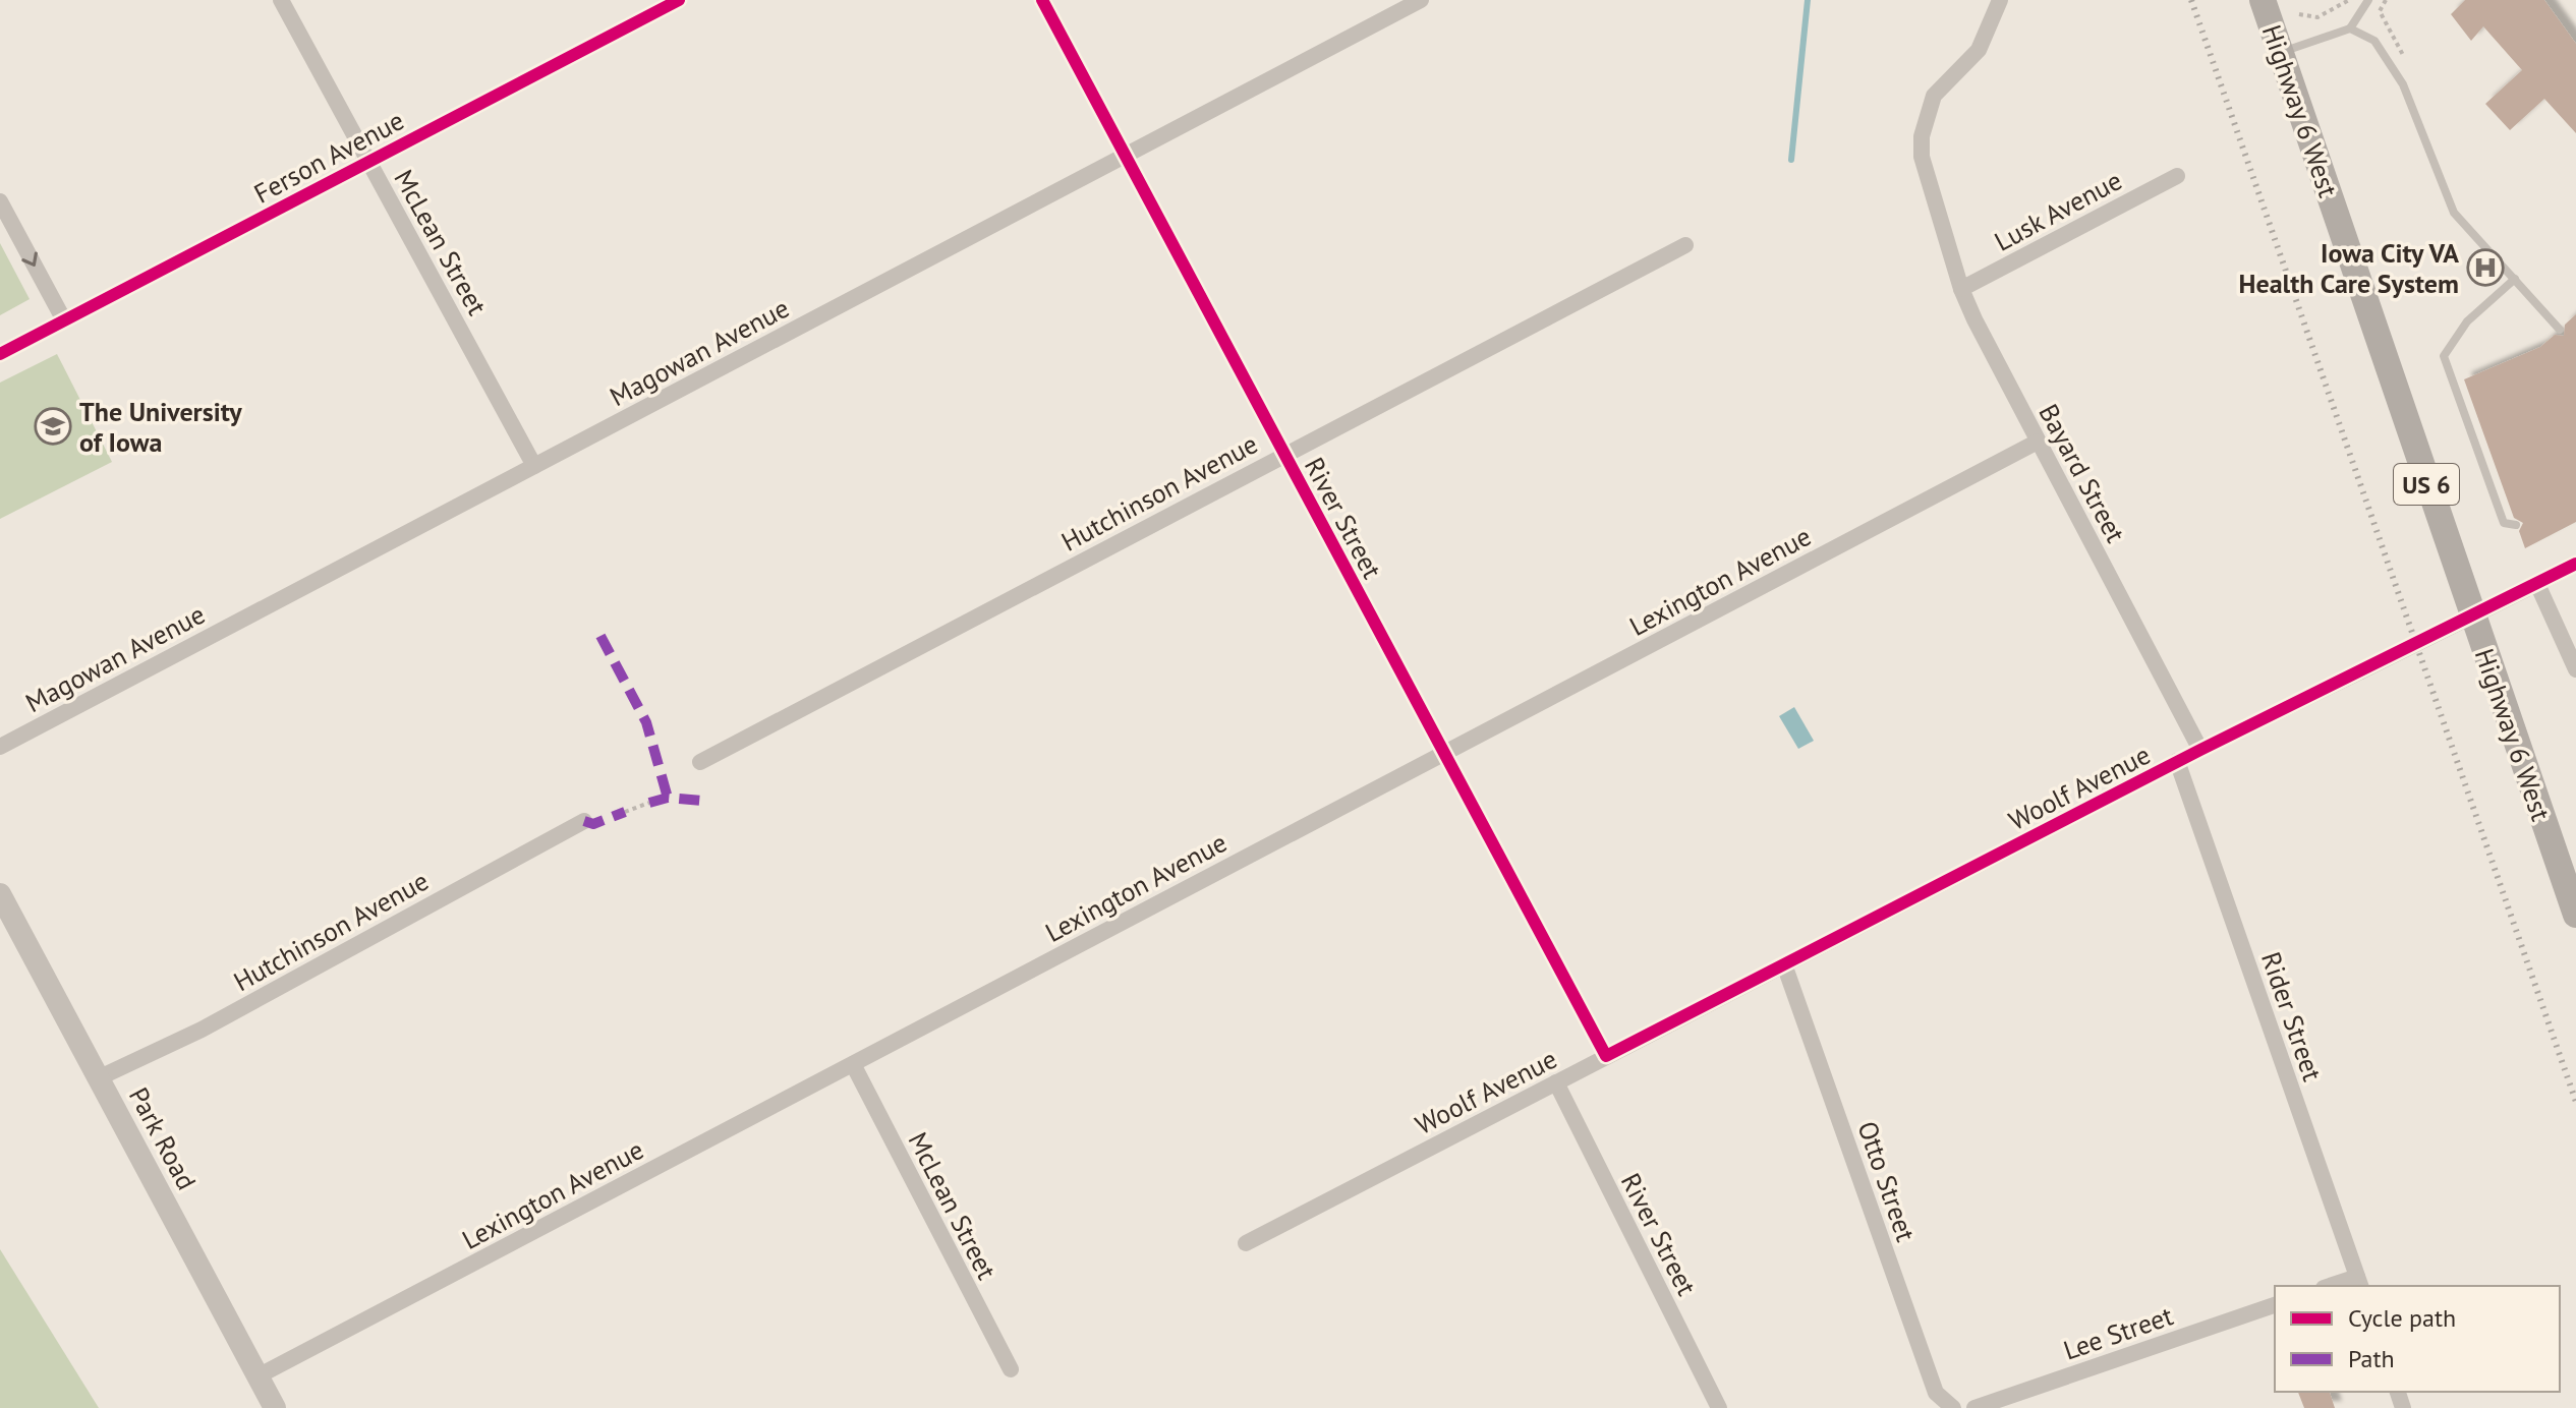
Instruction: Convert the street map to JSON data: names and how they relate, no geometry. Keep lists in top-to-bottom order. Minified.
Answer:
{"streets":{"main road":["Highway 6 West","US 6"],"street":["Ferson Avenue","Lusk Avenue","McLean Street","Magowan Avenue","Bayard Street","Hutchinson Avenue","River Street","Lexington Avenue","Woolf Avenue","Rider Street","Park Road","Otto Street","Lee Street"]},"crossings":[["Ferson Avenue","McLean Street"],["Lusk Avenue","Bayard Street"],["McLean Street","Magowan Avenue"],["McLean Street","Lexington Avenue"],["Magowan Avenue","River Street"],["Bayard Street","Lexington Avenue"],["Bayard Street","Woolf Avenue"],["Hutchinson Avenue","River Street"],["Hutchinson Avenue","Park Road"],["River Street","Lexington Avenue"],["River Street","Woolf Avenue"],["Lexington Avenue","Park Road"],["Woolf Avenue","Rider Street"],["Woolf Avenue","Otto Street"]],"places":{"hospital":["Iowa City VA Health Care System"],"school or university":["The University of Iowa"]},"legend":["Cycle path","Path"]}
